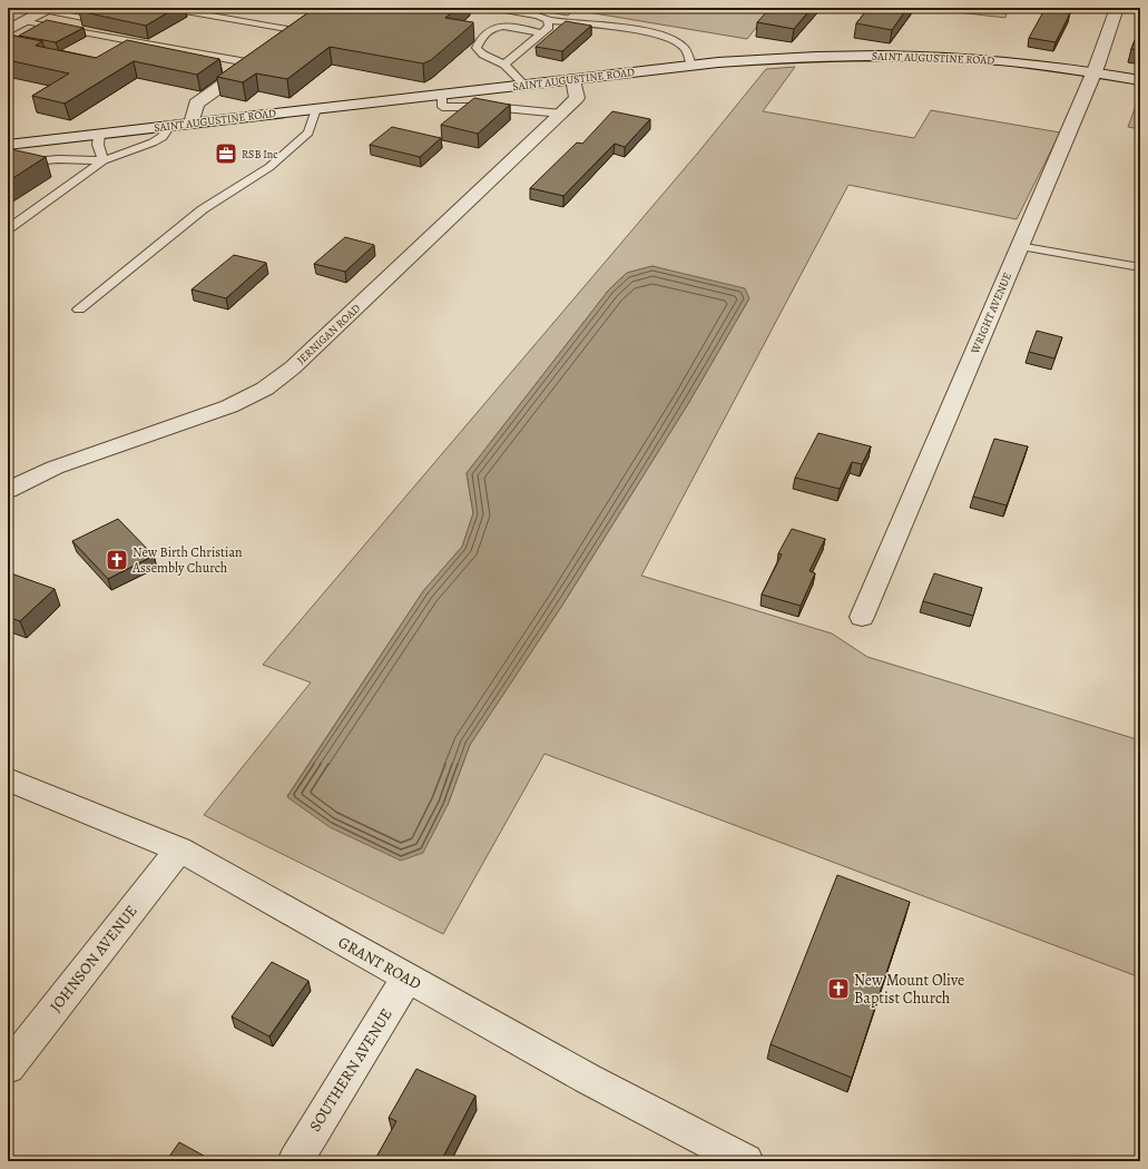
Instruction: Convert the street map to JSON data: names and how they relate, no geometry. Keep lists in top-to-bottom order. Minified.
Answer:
{"streets":{"street":["SAINT AUGUSTINE ROAD","WRIGHT AVENUE","JERNIGAN ROAD","JOHNSON AVENUE","GRANT ROAD","SOUTHERN AVENUE"]},"crossings":[["SAINT AUGUSTINE ROAD","WRIGHT AVENUE"],["SAINT AUGUSTINE ROAD","JERNIGAN ROAD"],["JOHNSON AVENUE","GRANT ROAD"],["GRANT ROAD","SOUTHERN AVENUE"]],"places":{"office":["RSB Inc"],"church":["New Birth Christian Assembly Church","New Mount Olive Baptist Church"]}}
